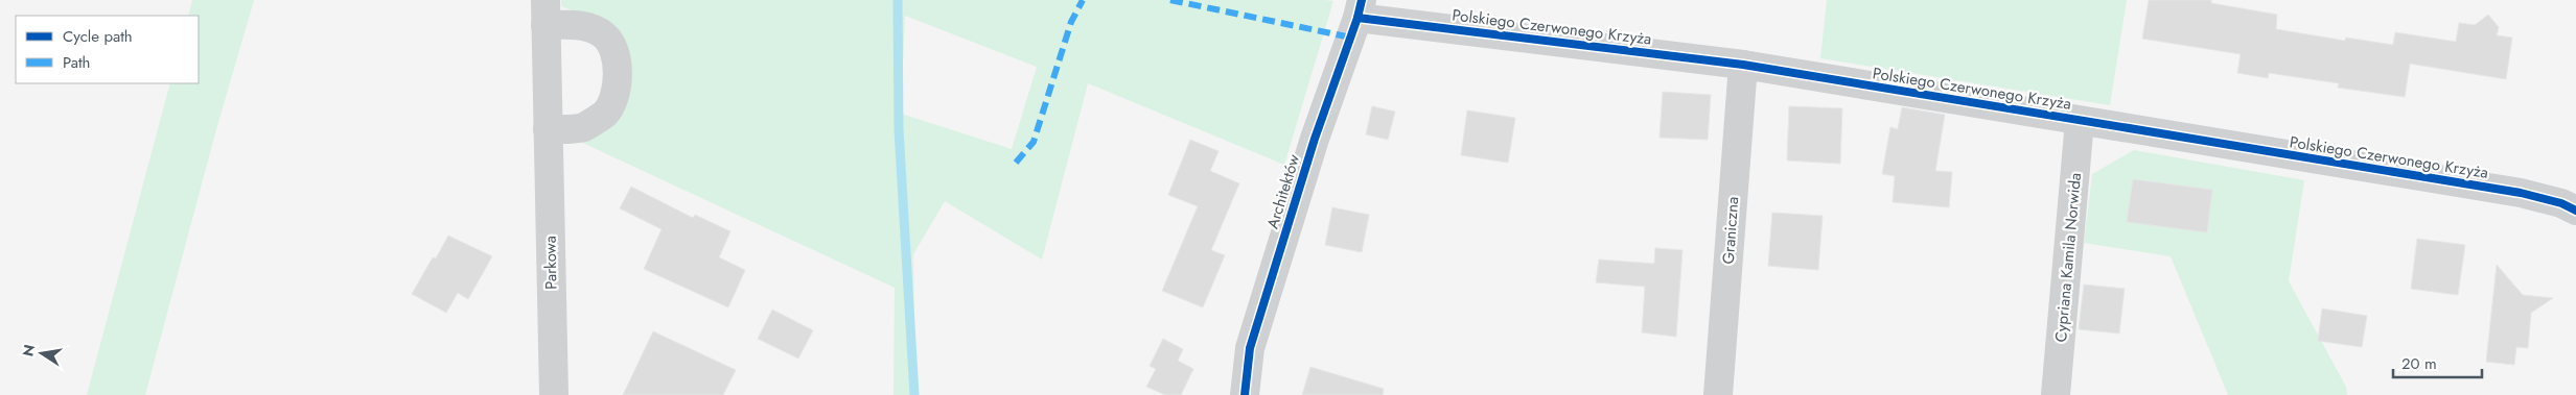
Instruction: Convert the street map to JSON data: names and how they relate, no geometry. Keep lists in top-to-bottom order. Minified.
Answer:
{"streets":{"street":["Polskiego Czerwonego Krzyża","Architektów","Graniczna","Cypriana Kamila Norwida","Parkowa"]},"crossings":[["Polskiego Czerwonego Krzyża","Architektów"],["Polskiego Czerwonego Krzyża","Graniczna"],["Polskiego Czerwonego Krzyża","Cypriana Kamila Norwida"]],"legend":["Cycle path","Path"],"scale_bar":"20 m","north":"left"}
